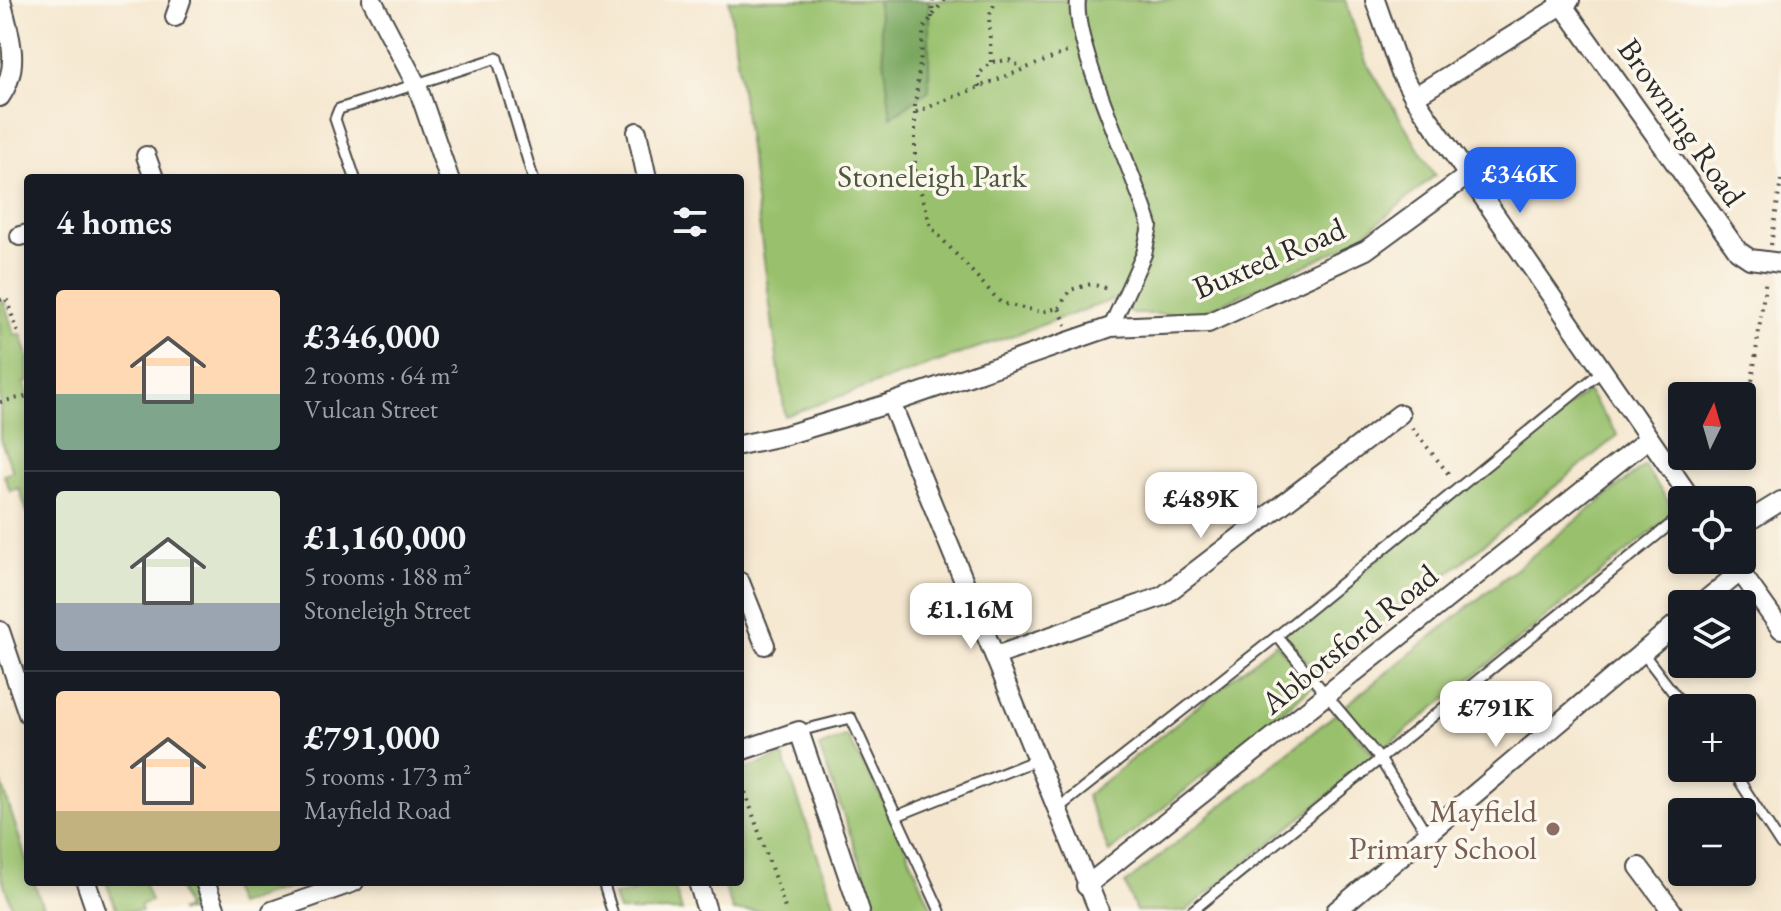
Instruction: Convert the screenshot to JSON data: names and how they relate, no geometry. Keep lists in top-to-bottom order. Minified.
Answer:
{"streets":{"street":["Browning Road","Buxted Road","Abbotsford Road"]},"parks":["Stoneleigh Park"],"places":["Mayfield Primary School"],"north":"top","page":{"price":["£346K","£489K","£1.16M","£791K"],"heading":"4 homes","list":[{"name":"£346,000","note":"2 rooms · 64 m² · Vulcan Street"},{"name":"£1,160,000","note":"5 rooms · 188 m² · Stoneleigh Street"},{"name":"£791,000","note":"5 rooms · 173 m² · Mayfield Road"}],"map_buttons":["+","−"]}}
